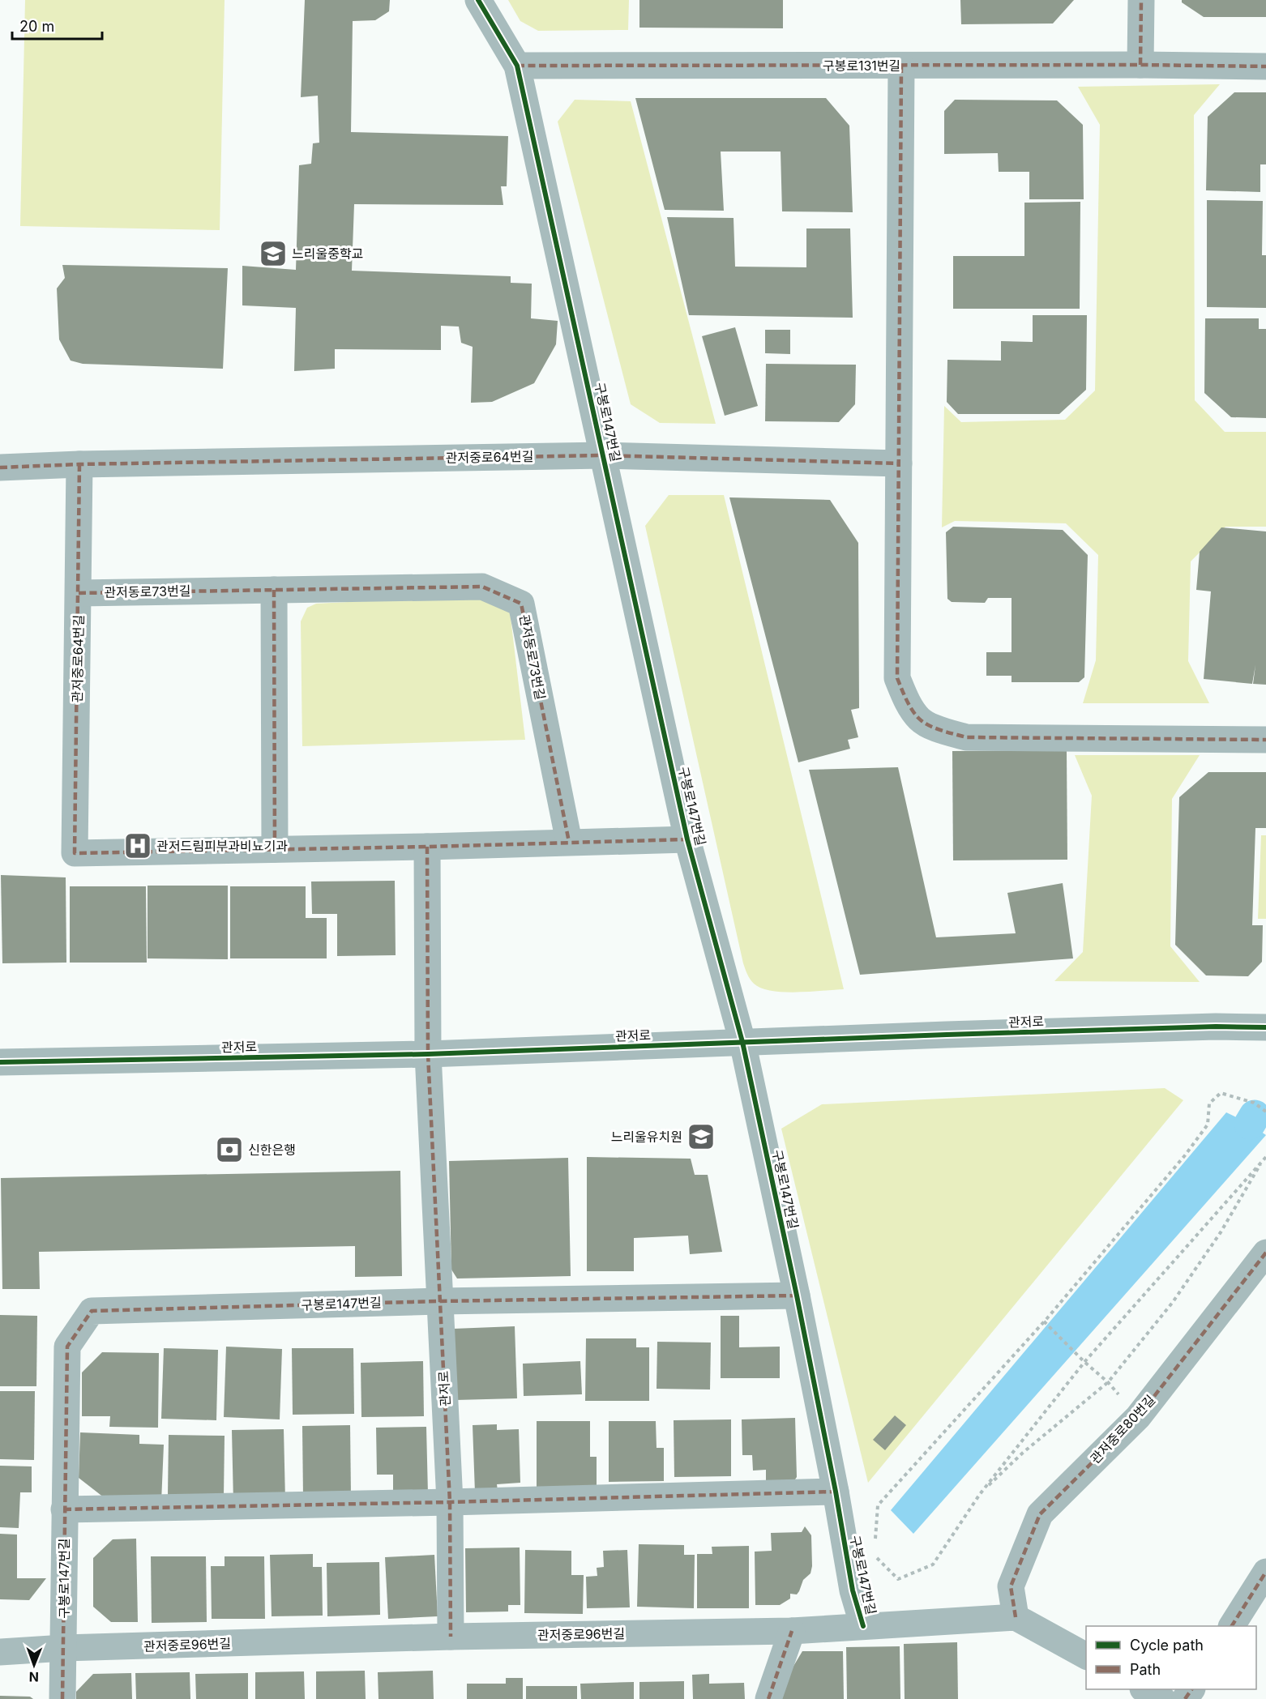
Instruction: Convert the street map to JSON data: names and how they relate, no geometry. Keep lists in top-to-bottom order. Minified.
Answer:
{"streets":{"street":["구봉로131번길","구봉로147번길","관저중로64번길","관저동로73번길","관저로","관저중로80번길","관저중로96번길"]},"crossings":[["구봉로131번길","구봉로147번길"],["구봉로147번길","관저중로64번길"],["구봉로147번길","관저로"],["구봉로147번길","관저중로96번길"],["관저중로64번길","관저동로73번길"],["관저로","관저중로96번길"],["관저중로80번길","관저중로96번길"]],"places":{"school or university":["느리울중학교","느리울유치원"],"hospital":["관저드림피부과비뇨기과"],"bank":["신한은행"]},"legend":["Cycle path","Path"],"scale_bar":"20 m","north":"bottom"}
